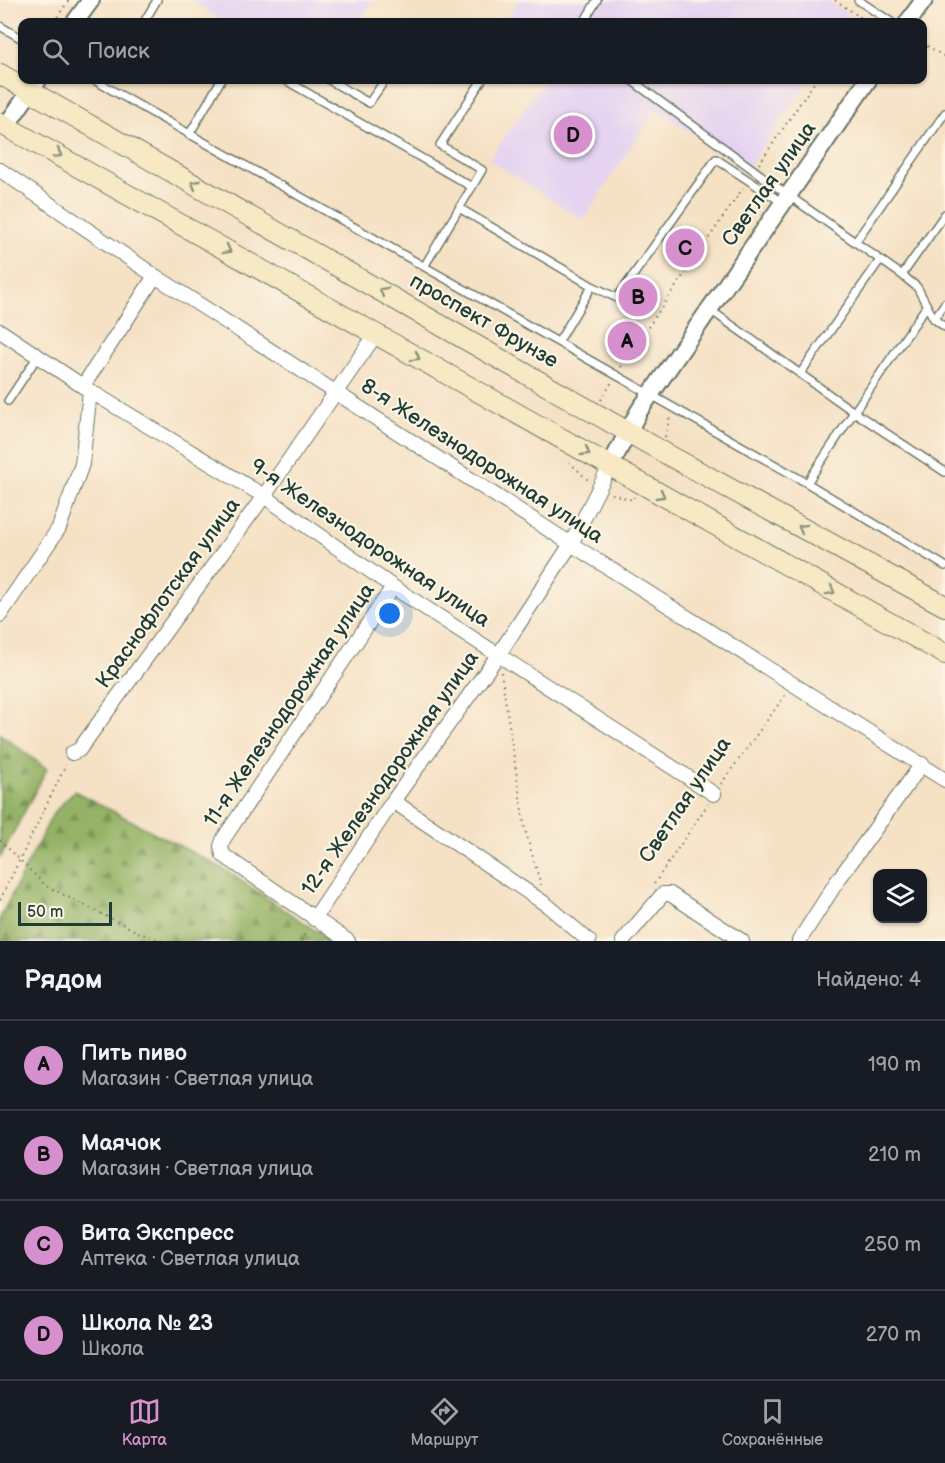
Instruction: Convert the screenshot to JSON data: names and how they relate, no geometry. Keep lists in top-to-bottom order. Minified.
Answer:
{"streets":{"main road":["проспект Фрунзе"],"street":["Светлая улица","8-я Железнодорожная улица","9-я Железнодорожная улица","Краснофлотская улица","11-я Железнодорожная улица","12-я Железнодорожная улица"]},"crossings":[["Светлая улица","проспект Фрунзе"],["Светлая улица","8-я Железнодорожная улица"],["Светлая улица","9-я Железнодорожная улица"],["Светлая улица","12-я Железнодорожная улица"],["8-я Железнодорожная улица","Краснофлотская улица"],["8-я Железнодорожная улица","12-я Железнодорожная улица"],["9-я Железнодорожная улица","Краснофлотская улица"],["9-я Железнодорожная улица","11-я Железнодорожная улица"],["9-я Железнодорожная улица","12-я Железнодорожная улица"],["11-я Железнодорожная улица","12-я Железнодорожная улица"]],"scale_bar":"50 m","page":{"search":"Поиск","pins":["D","C","B","A"],"scale":"50 m","heading":["Рядом","Найдено: 4"],"list":[{"mark":"A","name":"Пить пиво","note":"Магазин · Светлая улица","value":"190 m"},{"mark":"B","name":"Маячок","note":"Магазин · Светлая улица","value":"210 m"},{"mark":"C","name":"Вита Экспресс","note":"Аптека · Светлая улица","value":"250 m"},{"mark":"D","name":"Школа № 23","note":"Школа","value":"270 m"}],"nav":["Карта","Маршрут","Сохранённые"]}}
